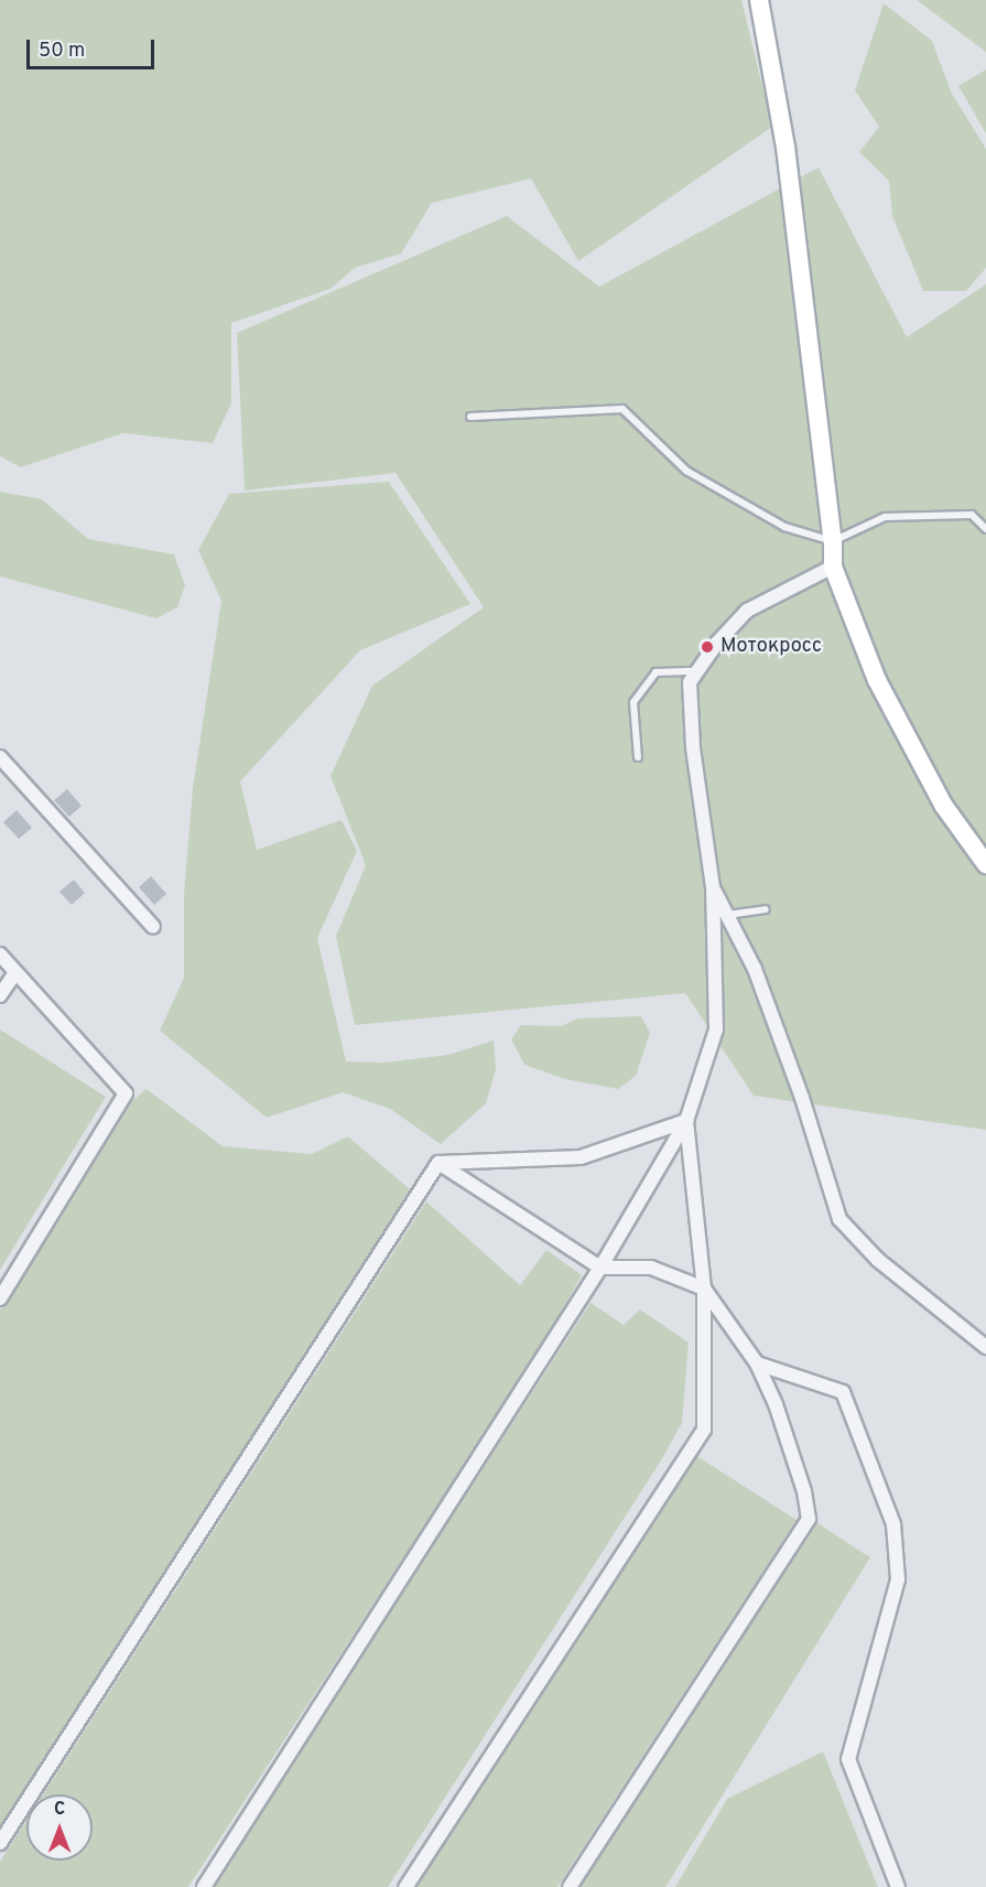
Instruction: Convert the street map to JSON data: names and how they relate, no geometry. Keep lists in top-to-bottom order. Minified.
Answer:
{"places":["Мотокросс"],"scale_bar":"50 m","north":"top"}
